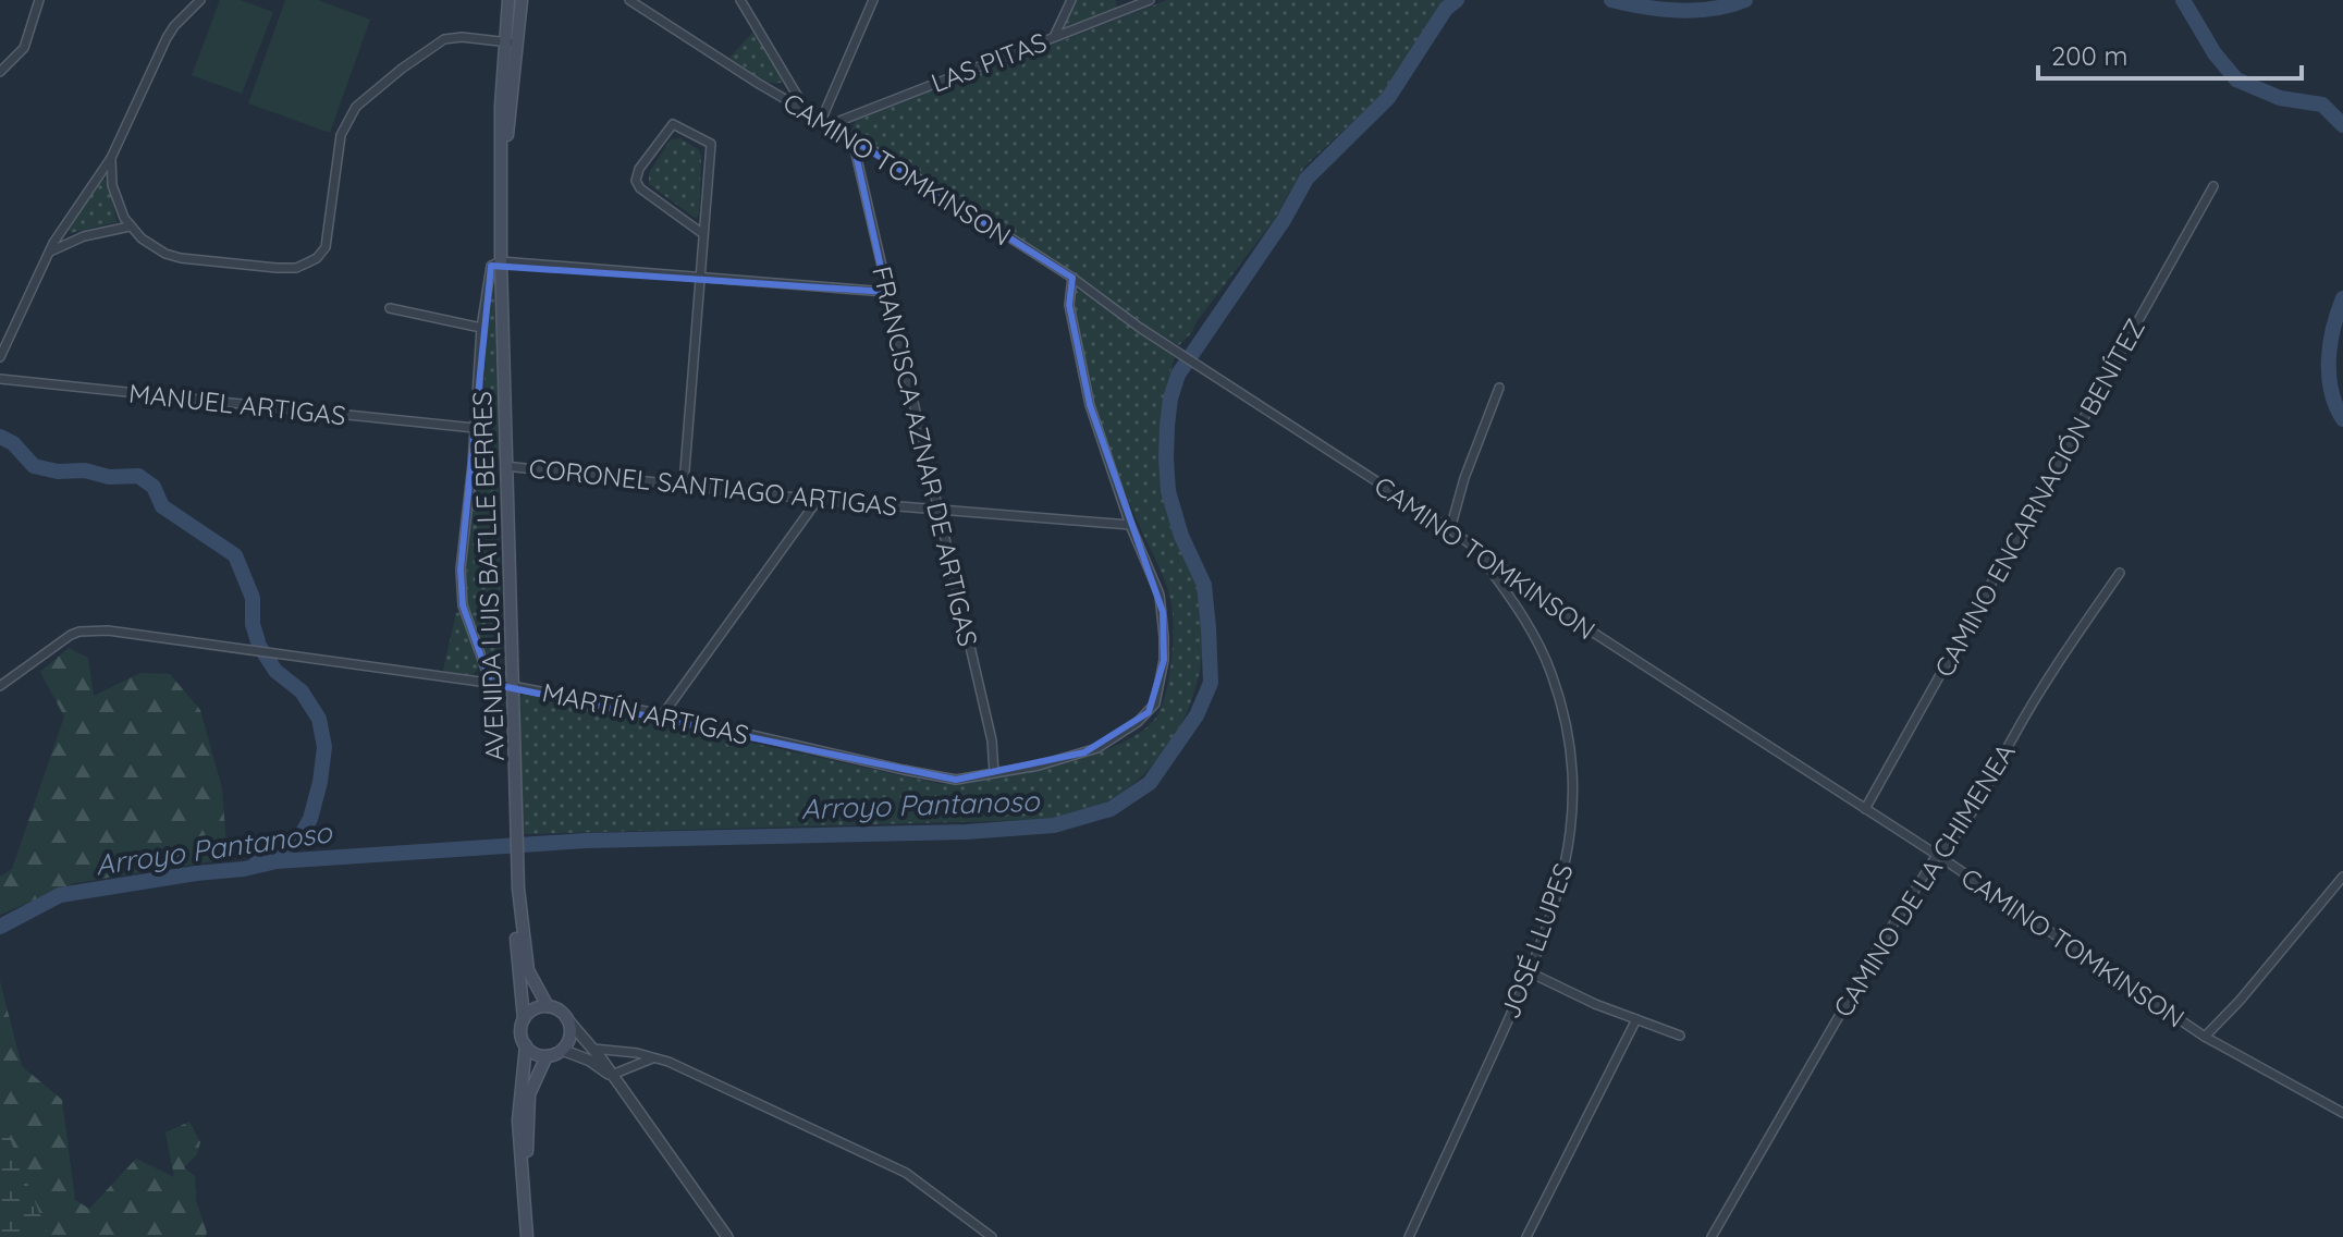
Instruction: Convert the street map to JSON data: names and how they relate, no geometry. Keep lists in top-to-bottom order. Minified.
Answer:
{"streets":{"main road":["AVENIDA LUIS BATLLE BERRES"],"street":["LAS PITAS","CAMINO TOMKINSON","MANUEL ARTIGAS","FRANCISCA AZNAR DE ARTIGAS","CORONEL SANTIAGO ARTIGAS","CAMINO ENCARNACIÓN BENÍTEZ","MARTÍN ARTIGAS","CAMINO DE LA CHIMENEA","JOSÉ LLUPES"]},"crossings":[["LAS PITAS","CAMINO TOMKINSON"],["CAMINO TOMKINSON","FRANCISCA AZNAR DE ARTIGAS"],["CAMINO TOMKINSON","CAMINO ENCARNACIÓN BENÍTEZ"],["CAMINO TOMKINSON","MARTÍN ARTIGAS"],["CAMINO TOMKINSON","CAMINO DE LA CHIMENEA"],["CAMINO TOMKINSON","JOSÉ LLUPES"],["MANUEL ARTIGAS","AVENIDA LUIS BATLLE BERRES"],["FRANCISCA AZNAR DE ARTIGAS","CORONEL SANTIAGO ARTIGAS"],["FRANCISCA AZNAR DE ARTIGAS","MARTÍN ARTIGAS"],["CORONEL SANTIAGO ARTIGAS","AVENIDA LUIS BATLLE BERRES"],["CORONEL SANTIAGO ARTIGAS","MARTÍN ARTIGAS"],["AVENIDA LUIS BATLLE BERRES","MARTÍN ARTIGAS"]],"water":["Arroyo Pantanoso"],"scale_bar":"200 m"}
